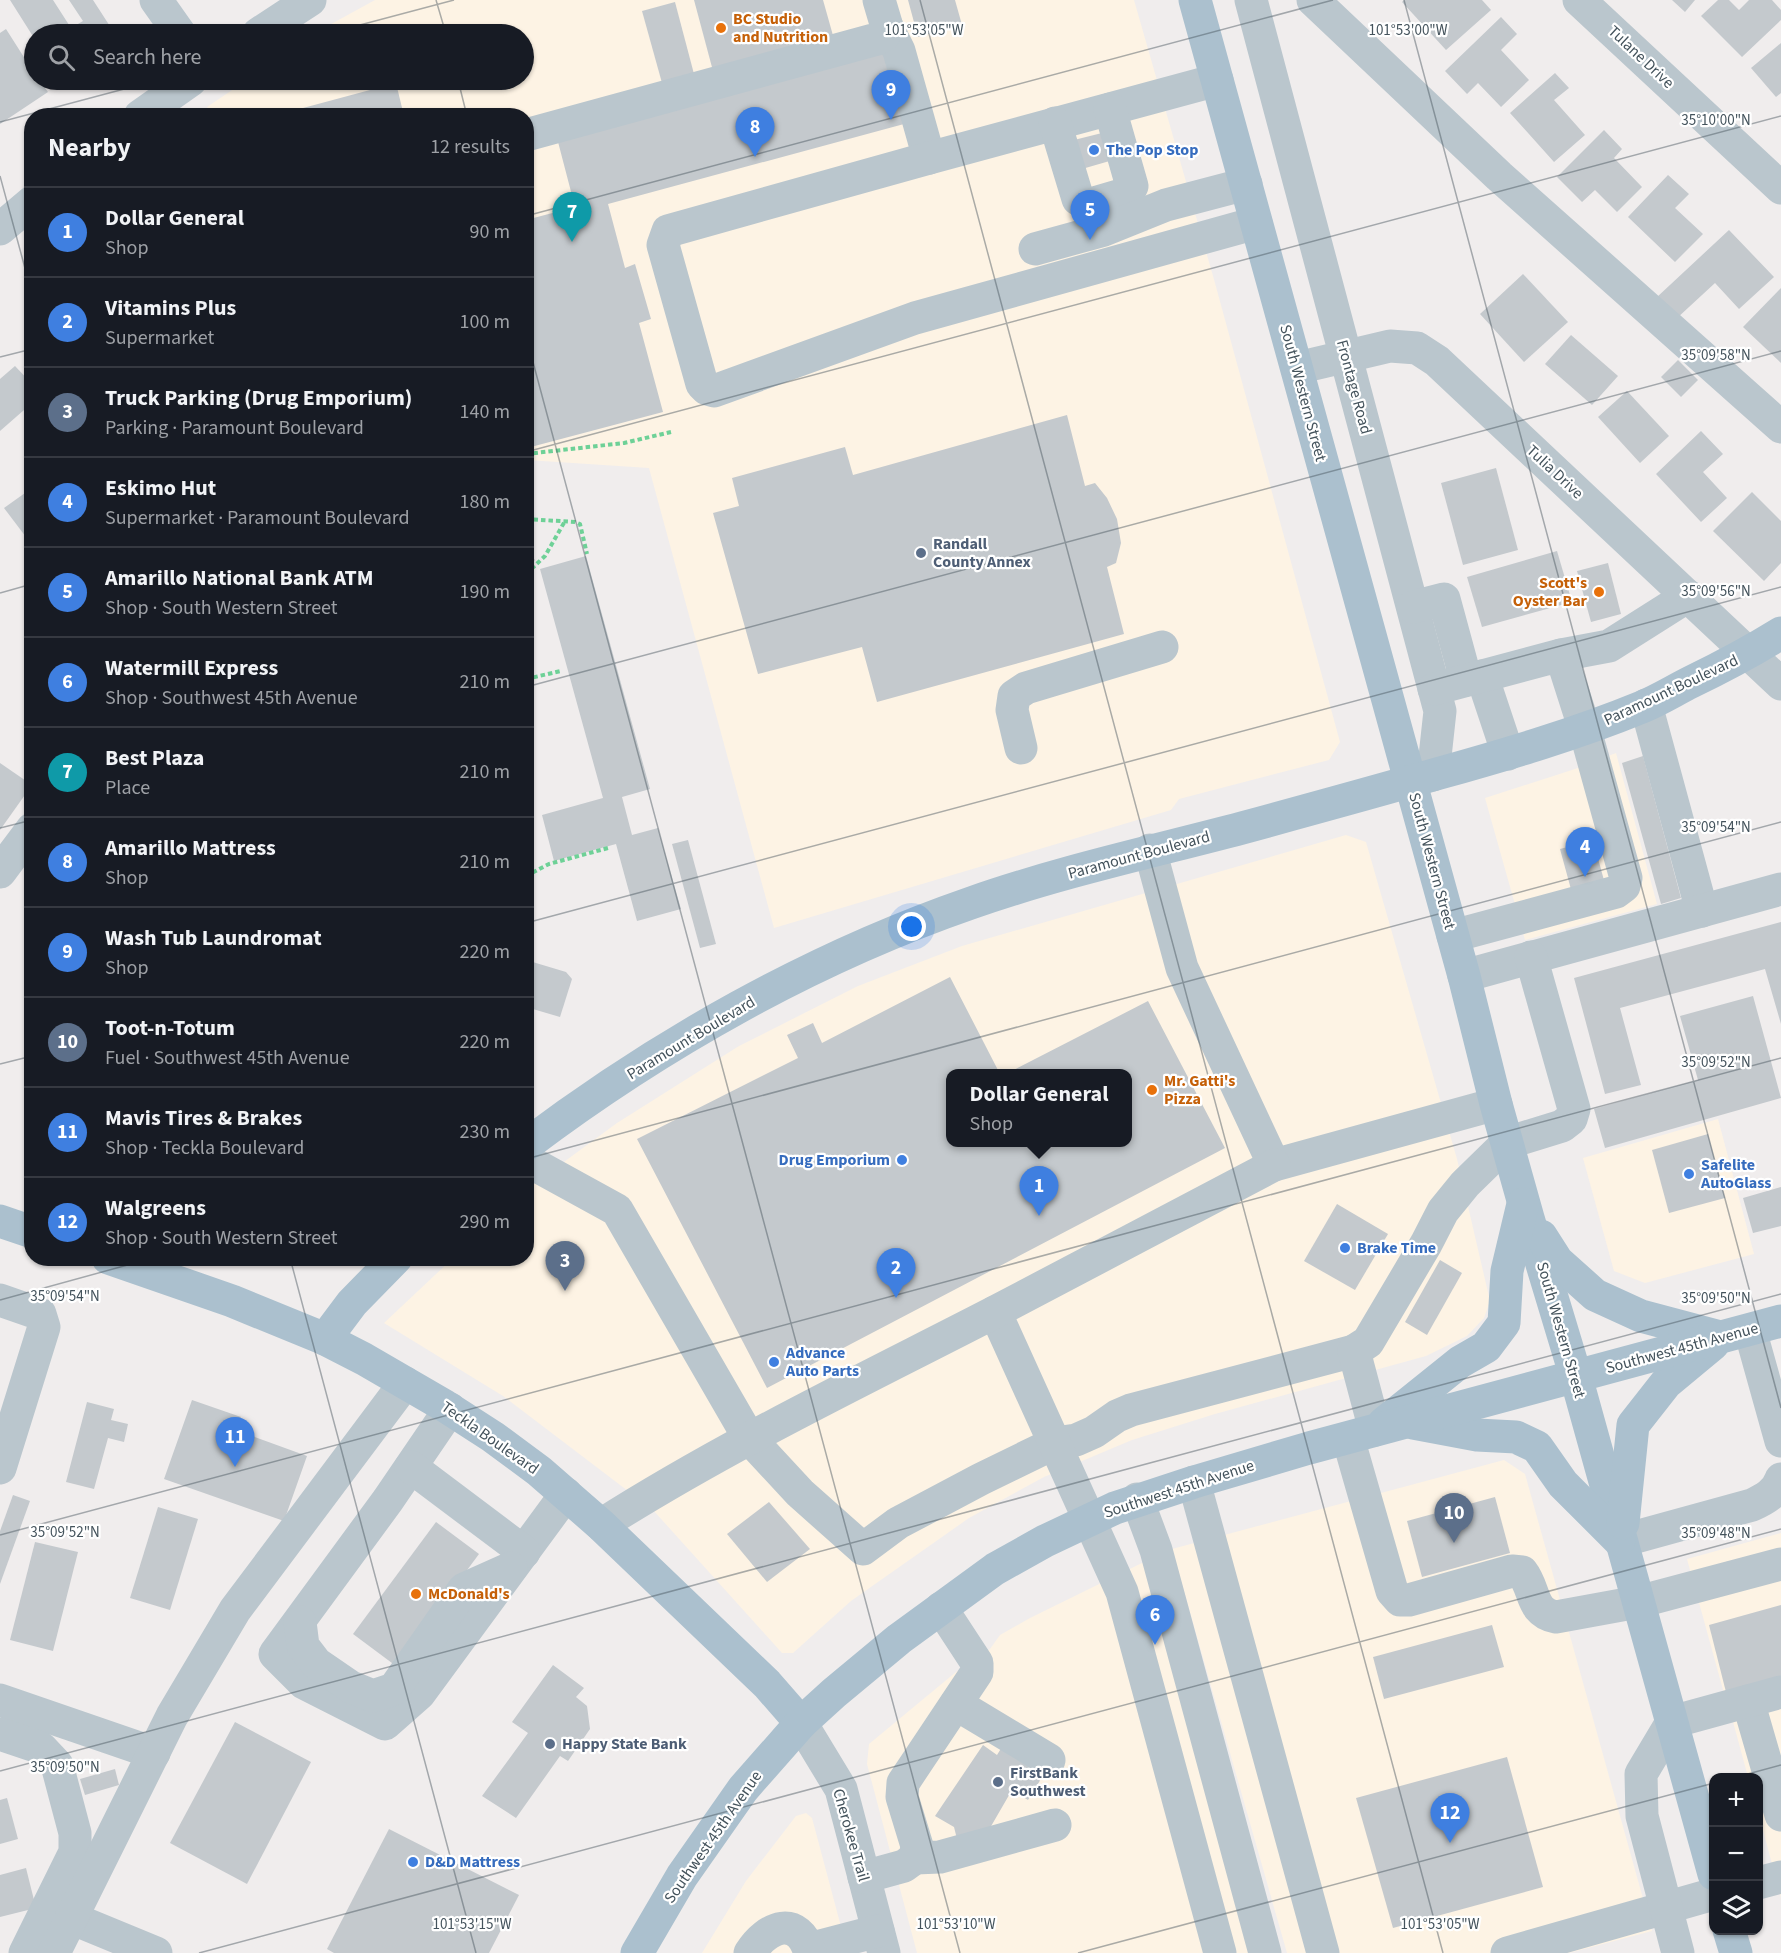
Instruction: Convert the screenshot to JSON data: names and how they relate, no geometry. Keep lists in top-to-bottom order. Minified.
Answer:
{"streets":{"main road":["South Western Street","Paramount Boulevard","Southwest 45th Avenue","Teckla Boulevard"],"street":["Tulane Drive","Frontage Road","Tulia Drive","Cherokee Trail"]},"crossings":[["Frontage Road","South Western Street"],["Frontage Road","Tulia Drive"],["Frontage Road","Paramount Boulevard"],["South Western Street","Tulia Drive"],["South Western Street","Paramount Boulevard"],["South Western Street","Southwest 45th Avenue"],["Tulia Drive","Paramount Boulevard"],["Southwest 45th Avenue","Teckla Boulevard"],["Southwest 45th Avenue","Cherokee Trail"],["Teckla Boulevard","Cherokee Trail"]],"places":["BC Studio and Nutrition","The Pop Stop","Randall County Annex","Scott's Oyster Bar","Mr. Gatti's Pizza","Drug Emporium","Safelite AutoGlass","Brake Time","Advance Auto Parts","McDonald's","Happy State Bank","FirstBank Southwest","D&D Mattress"],"page":{"search":"Search here","pins":["9","8","5","7","4","1","3","2","11","10","6","12"],"heading":["Nearby","12 results"],"list":[{"mark":"1","name":"Dollar General","note":"Shop","value":"90 m"},{"mark":"2","name":"Vitamins Plus","note":"Supermarket","value":"100 m"},{"mark":"3","name":"Truck Parking (Drug Emporium)","note":"Parking · Paramount Boulevard","value":"140 m"},{"mark":"4","name":"Eskimo Hut","note":"Supermarket · Paramount Boulevard","value":"180 m"},{"mark":"5","name":"Amarillo National Bank ATM","note":"Shop · South Western Street","value":"190 m"},{"mark":"6","name":"Watermill Express","note":"Shop · Southwest 45th Avenue","value":"210 m"},{"mark":"7","name":"Best Plaza","note":"Place","value":"210 m"},{"mark":"8","name":"Amarillo Mattress","note":"Shop","value":"210 m"},{"mark":"9","name":"Wash Tub Laundromat","note":"Shop","value":"220 m"},{"mark":"10","name":"Toot-n-Totum","note":"Fuel · Southwest 45th Avenue","value":"220 m"},{"mark":"11","name":"Mavis Tires & Brakes","note":"Shop · Teckla Boulevard","value":"230 m"},{"mark":"12","name":"Walgreens","note":"Shop · South Western Street","value":"290 m"}],"popup":["Dollar General","Shop"],"map_buttons":["+","−"]},"coordinates":["101°53'05\"W","101°53'00\"W","35°10'00\"N","35°09'58\"N","35°09'56\"N","35°09'54\"N","35°09'52\"N","35°09'50\"N","35°09'48\"N","101°53'15\"W","101°53'10\"W"]}
